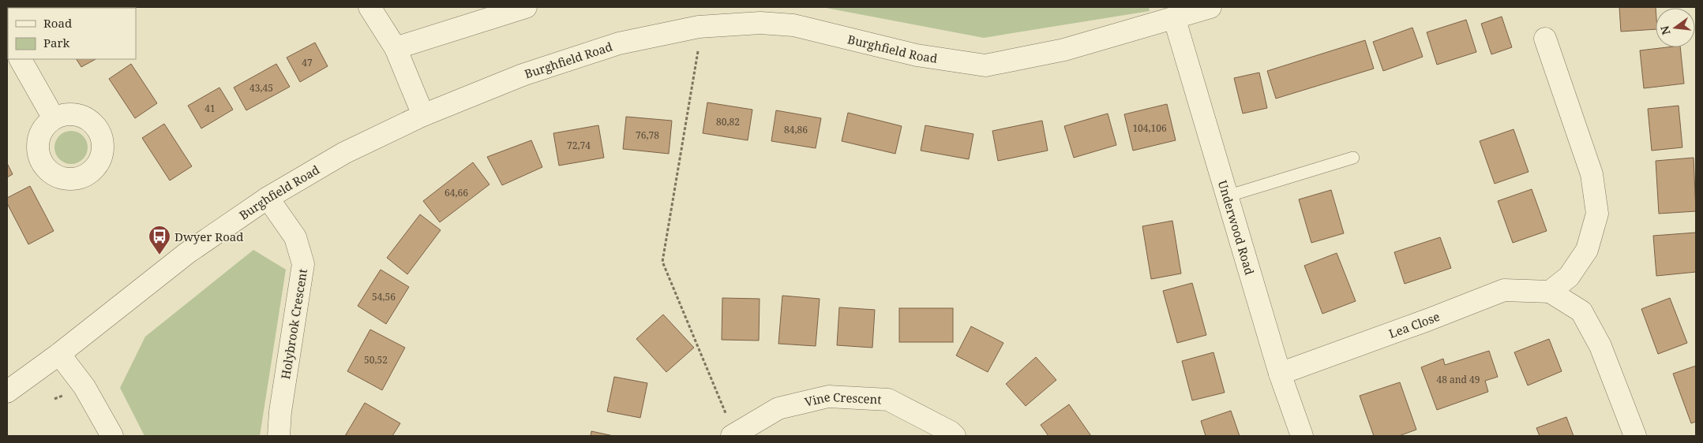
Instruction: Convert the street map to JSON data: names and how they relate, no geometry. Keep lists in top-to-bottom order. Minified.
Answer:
{"streets":{"street":["Burghfield Road","Underwood Road","Holybrook Crescent","Lea Close","Vine Crescent"]},"crossings":[["Burghfield Road","Underwood Road"],["Burghfield Road","Holybrook Crescent"],["Underwood Road","Lea Close"]],"places":{"bus stop":["Dwyer Road"]},"house_numbers":["47","43,45","41","80,82","104,106","84,86","76,78","72,74","64,66","54,56","50,52","48 and 49"],"legend":["Road","Park"],"north":"left"}
